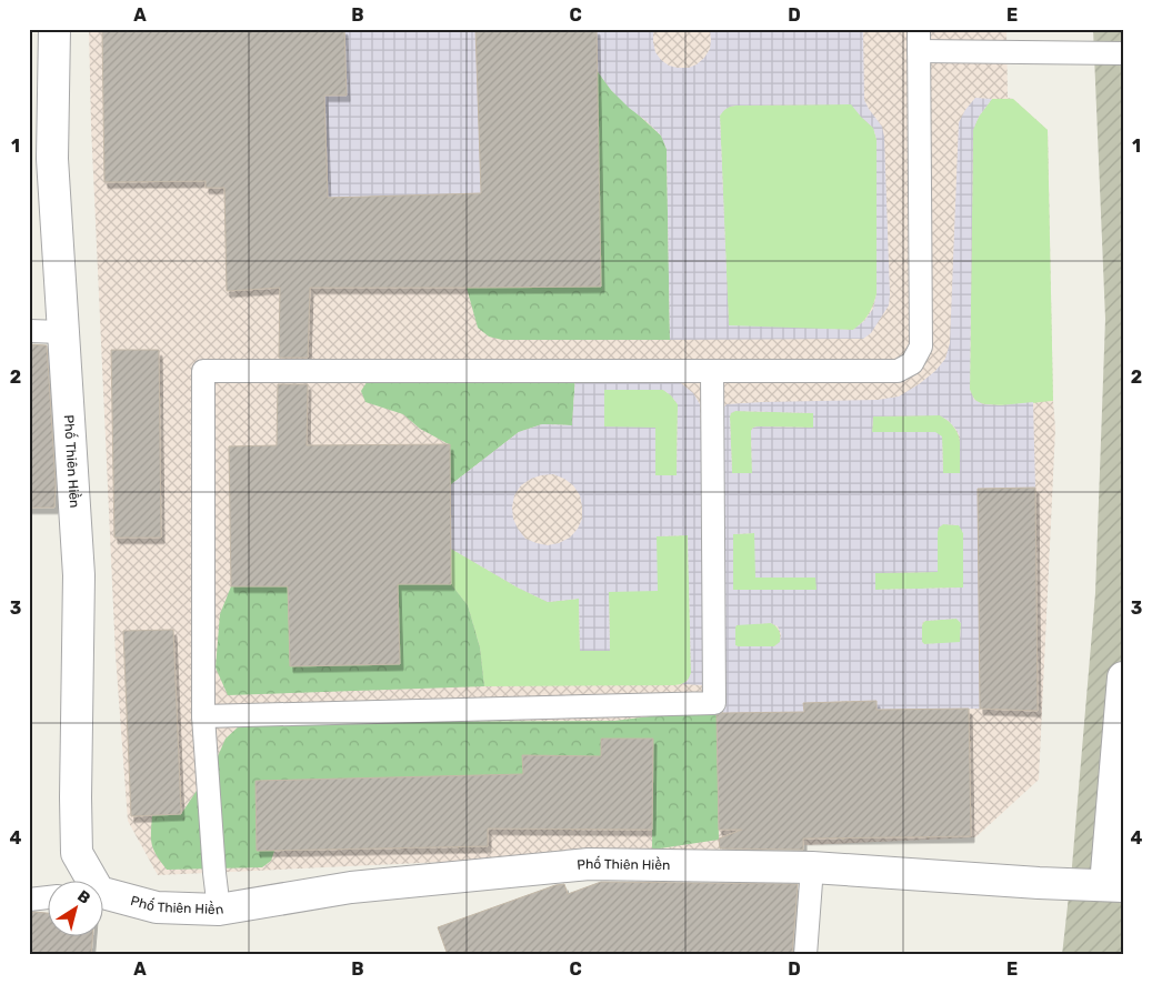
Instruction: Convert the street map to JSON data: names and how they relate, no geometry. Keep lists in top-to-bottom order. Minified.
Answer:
{"streets":{"street":["Phố Thiên Hiền"]},"north":"top right","grid":{"columns":["A","B","C","D","E"],"rows":["1","2","3","4"]}}
